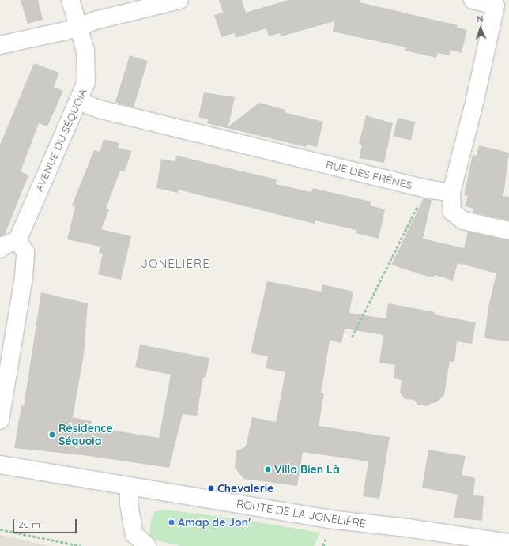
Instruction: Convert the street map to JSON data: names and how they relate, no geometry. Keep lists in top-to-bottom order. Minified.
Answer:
{"streets":{"street":["AVENUE DU SÉQUOIA","RUE DES FRÊNES","ROUTE DE LA JONELIÈRE"]},"crossings":[["AVENUE DU SÉQUOIA","RUE DES FRÊNES"]],"districts":["JONELIÈRE"],"places":["Résidence Séquoia","Villa Bien Là","Chevalerie","Amap de Jon'"],"scale_bar":"20 m","north":"top"}
